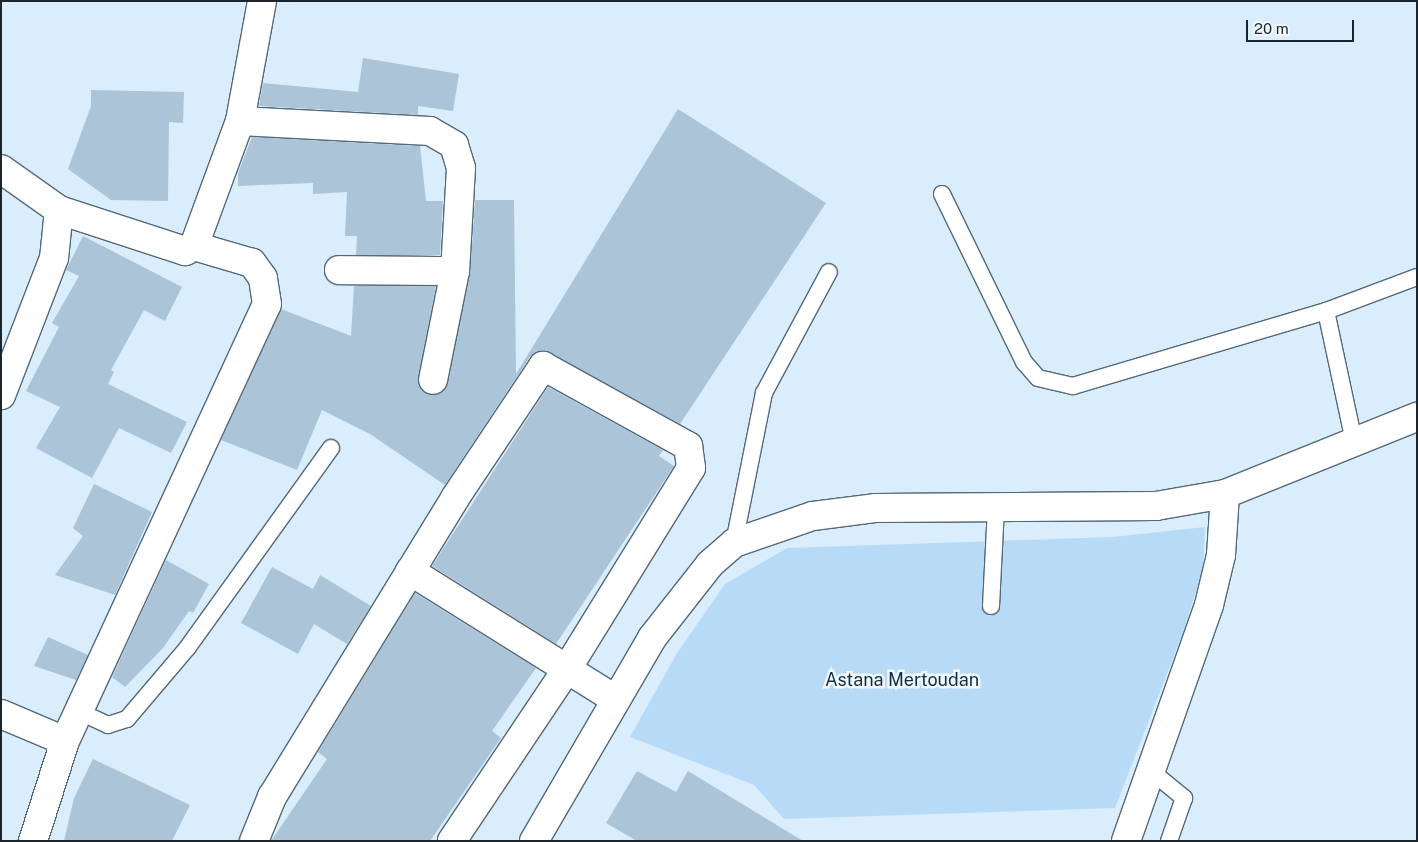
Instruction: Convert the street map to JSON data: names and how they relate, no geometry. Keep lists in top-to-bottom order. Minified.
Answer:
{"parks":["Astana Mertoudan"],"scale_bar":"20 m"}
